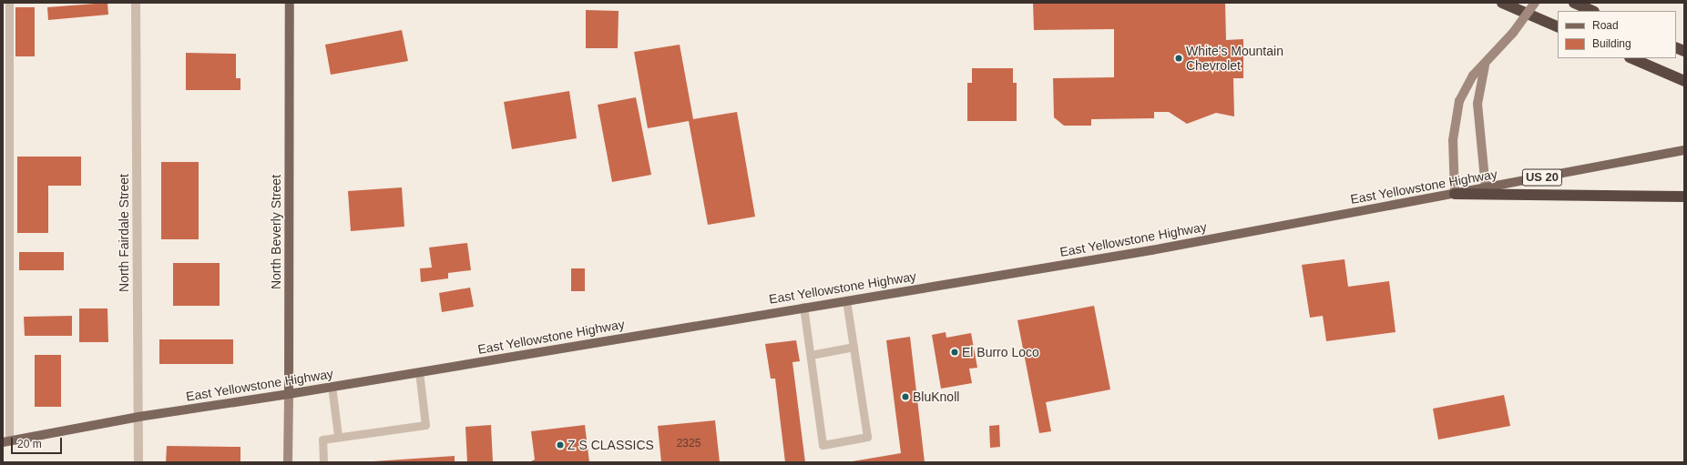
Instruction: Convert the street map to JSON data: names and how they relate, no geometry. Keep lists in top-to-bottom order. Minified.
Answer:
{"streets":{"main road":["US 20","East Yellowstone Highway","North Beverly Street"],"street":["North Fairdale Street"]},"crossings":[["East Yellowstone Highway","North Beverly Street"],["East Yellowstone Highway","North Fairdale Street"]],"places":["White's Mountain Chevrolet","El Burro Loco","BluKnoll","Z S CLASSICS"],"house_numbers":["2325"],"legend":["Road","Building"],"scale_bar":"20 m"}
